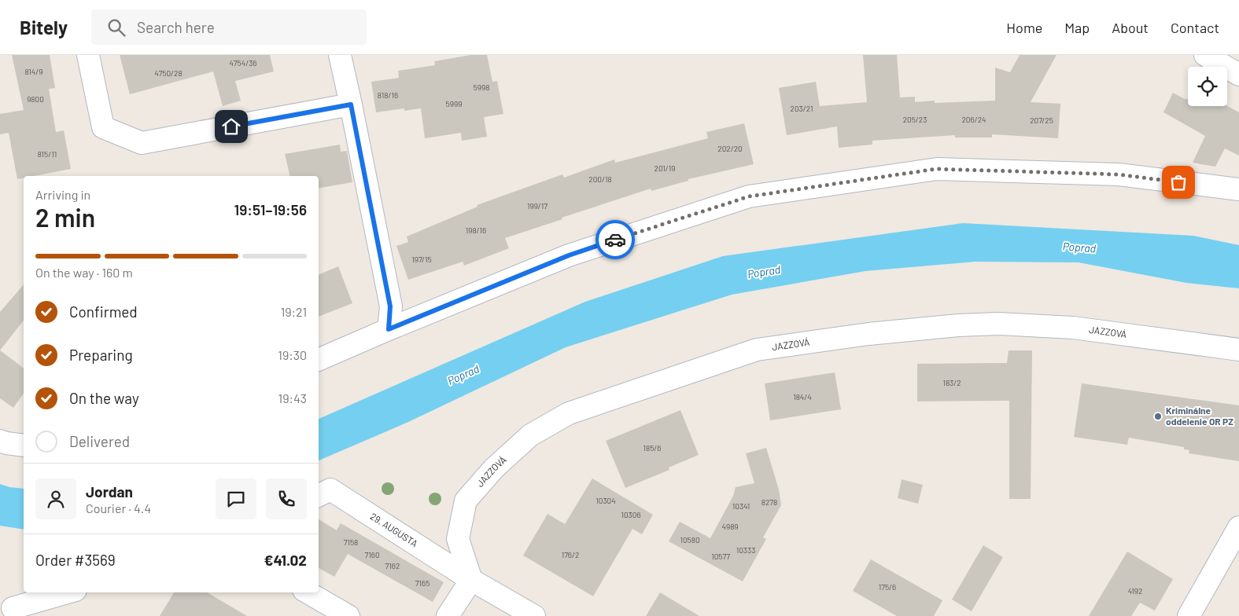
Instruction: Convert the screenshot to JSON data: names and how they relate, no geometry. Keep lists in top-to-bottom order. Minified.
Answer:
{"streets":{"street":["JAZZOVÁ","29. AUGUSTA"]},"crossings":[["JAZZOVÁ","29. AUGUSTA"]],"water":["Poprad"],"places":["Kriminálne oddelenie OR PZ"],"house_numbers":["4754/36","814/9","4750/28","5998","818/16","9800","5999","203/21","205/23","206/24","207/25","202/20","815/11","201/19","200/18","199/17","198/16","197/15","183/2","184/4","185/6","10304","8278","10341","10306","4989","10580","7158","10333","7160","176/2","10577","7162","7165","175/6","4192"],"page":{"header":"Bitely","search":"Search here","nav":["Home","Map","About","Contact"],"heading":["2 min","Arriving in","19:51–19:56"],"panel":["Jordan","Courier · 4.4","Order #3569","€41.02"],"bar":"On the way · 160 m","list":[["Confirmed","19:21"],["Preparing","19:30"],["On the way","19:43"],"Delivered"]}}
